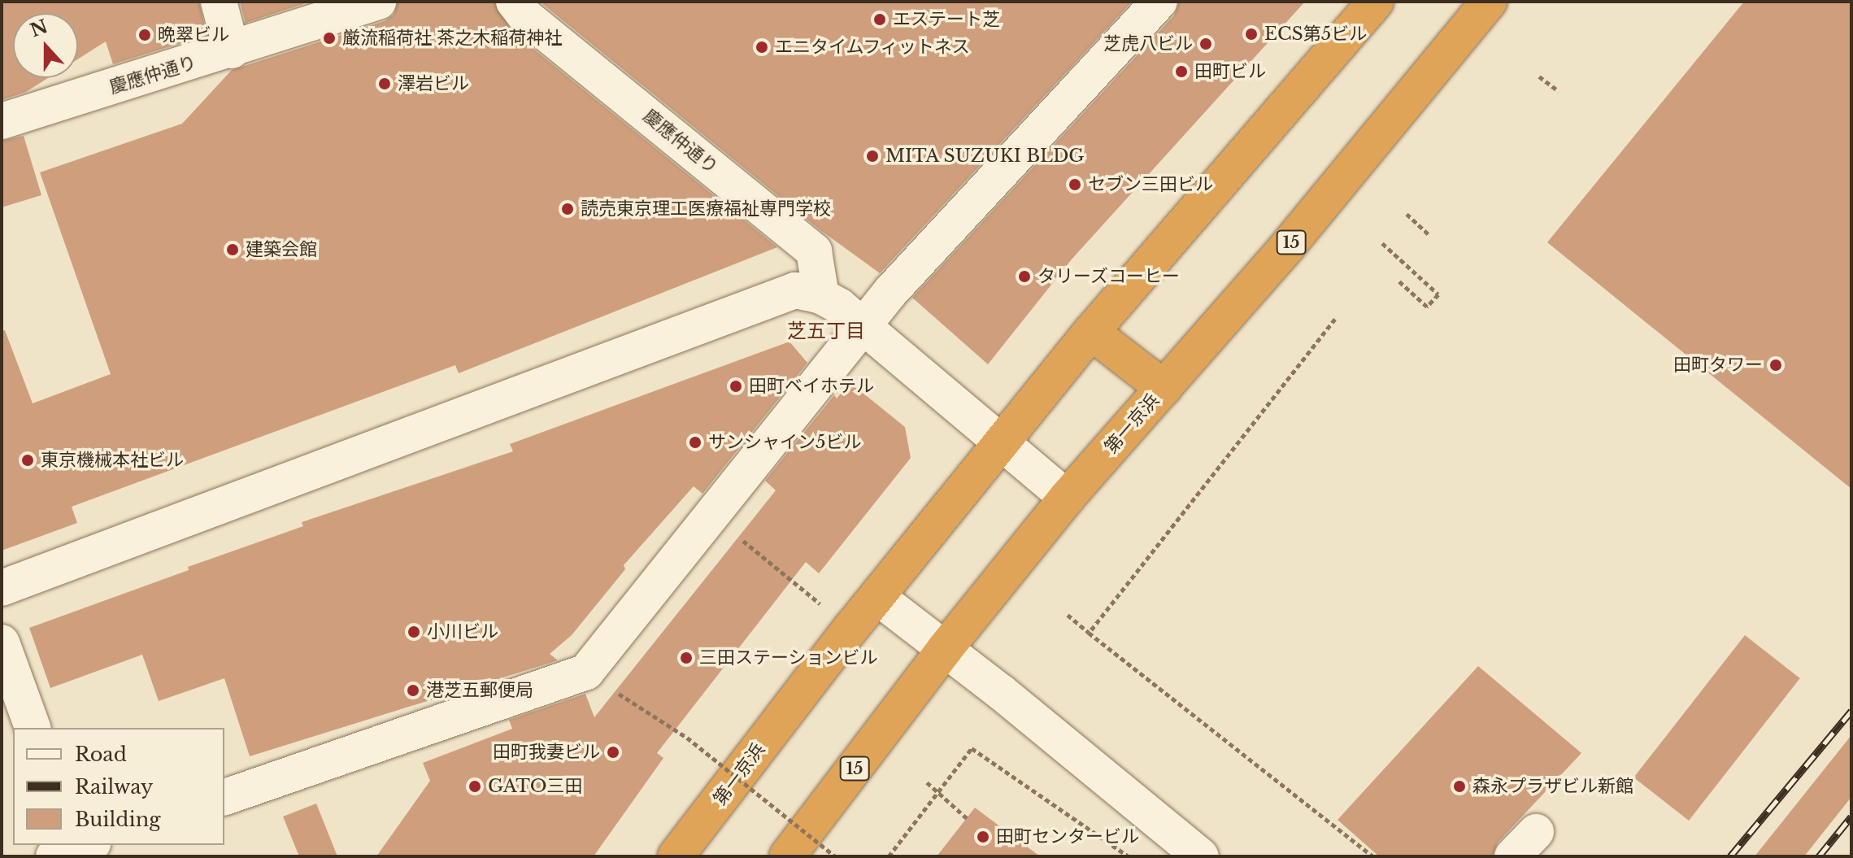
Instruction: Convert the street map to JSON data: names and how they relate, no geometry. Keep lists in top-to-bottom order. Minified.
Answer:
{"streets":{"highway":["15","第一京浜"],"street":["慶應仲通り"]},"districts":["芝五丁目"],"places":["エステート芝","ECS第5ビル","晩翠ビル","厳流稲荷社 茶之木稲荷神社","芝虎八ビル","エニタイムフィットネス","田町ビル","澤岩ビル","MITA SUZUKI BLDG","セブン三田ビル","読売東京理工医療福祉専門学校","建築会館","タリーズコーヒー","田町タワー","田町ベイホテル","サンシャイン5ビル","東京機械本社ビル","小川ビル","三田ステーションビル","港芝五郵便局","田町我妻ビル","GATO三田","森永プラザビル新館","田町センタービル"],"legend":["Road","Railway","Building"],"north":"top"}
